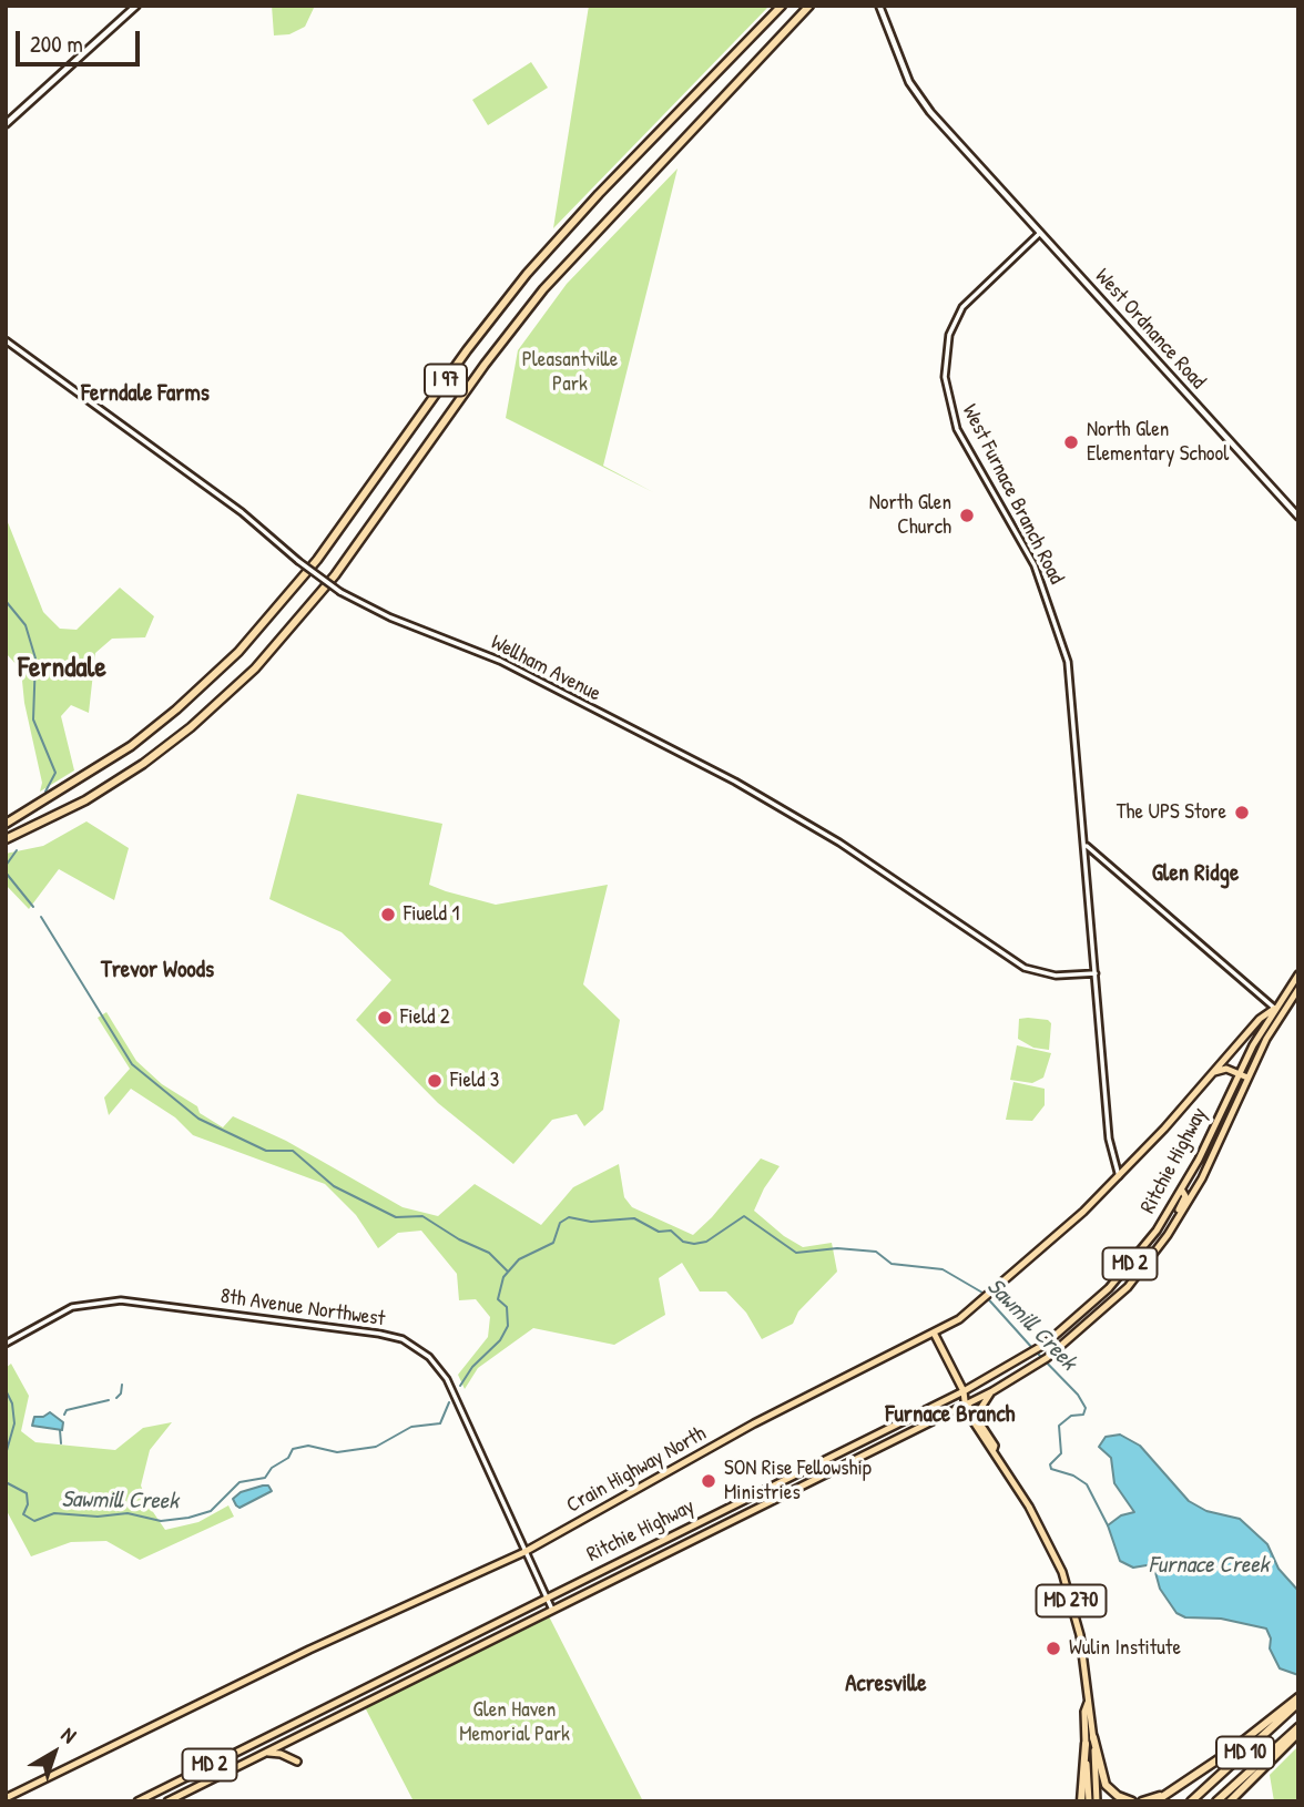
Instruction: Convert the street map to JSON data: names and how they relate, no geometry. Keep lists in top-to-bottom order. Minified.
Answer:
{"streets":{"highway":["I 97","MD 10"],"main road":["West Ordnance Road","Ritchie Highway","MD 2","Crain Highway North","MD 270"],"street":["West Furnace Branch Road","Wellham Avenue","8th Avenue Northwest"]},"crossings":[["West Ordnance Road","West Furnace Branch Road"],["West Furnace Branch Road","Wellham Avenue"],["West Furnace Branch Road","Crain Highway North"],["Ritchie Highway","8th Avenue Northwest"],["Ritchie Highway","Crain Highway North"],["Ritchie Highway","MD 270"],["8th Avenue Northwest","Crain Highway North"],["Crain Highway North","MD 270"]],"districts":["Ferndale Farms","Ferndale","Glen Ridge","Trevor Woods","Furnace Branch","Acresville"],"water":["Sawmill Creek","Furnace Creek"],"parks":["Pleasantville Park","Glen Haven Memorial Park"],"places":["North Glen Elementary School","North Glen Church","The UPS Store","Fiueld 1","Field 2","Field 3","SON Rise Fellowship Ministries","Wulin Institute"],"scale_bar":"200 m","north":"top right"}
